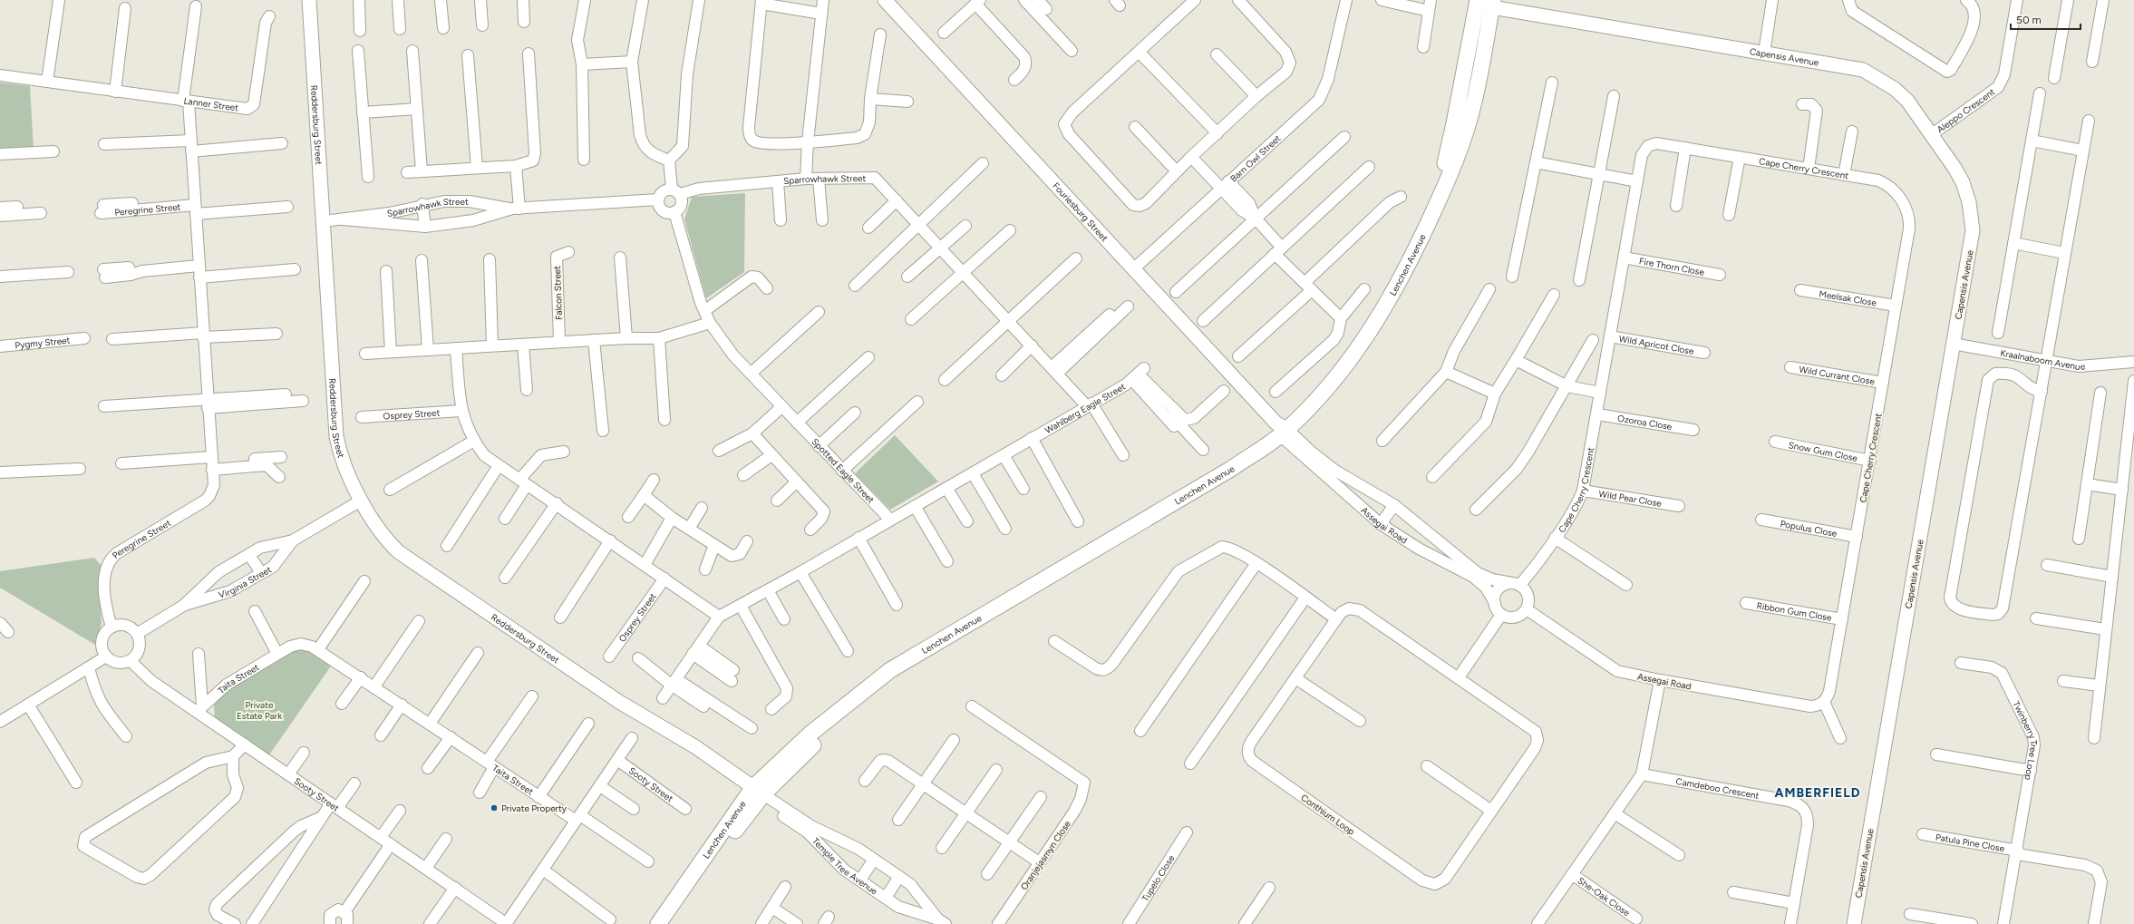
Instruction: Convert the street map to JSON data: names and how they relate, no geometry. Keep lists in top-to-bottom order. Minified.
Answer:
{"streets":{"main road":["Lenchen Avenue"],"street":["Capensis Avenue","Lanner Street","Aleppo Crescent","Reddersburg Street","Barn Owl Street","Cape Cherry Crescent","Sparrowhawk Street","Peregrine Street","Fouriesburg Street","Fire Thorn Close","Falcon Street","Meelsak Close","Pygmy Street","Wild Apricot Close","Kraalnaboom Avenue","Wild Currant Close","Wahlberg Eagle Street","Osprey Street","Ozoroa Close","Snow Gum Close","Spotted Eagle Street","Wild Pear Close","Assegai Road","Populus Close","Virginia Street","Ribbon Gum Close","Taita Street","Twinberry Tree Loop","Sooty Street","Camdeboo Crescent","Conthium Loop","Patula Pine Close","Oranjejasmyn Close","Temple Tree Avenue","Tupelo Close","She-Oak Close"]},"crossings":[["Capensis Avenue","Aleppo Crescent"],["Capensis Avenue","Lenchen Avenue"],["Capensis Avenue","Kraalnaboom Avenue"],["Lanner Street","Peregrine Street"],["Reddersburg Street","Sparrowhawk Street"],["Reddersburg Street","Lenchen Avenue"],["Reddersburg Street","Virginia Street"],["Reddersburg Street","Temple Tree Avenue"],["Barn Owl Street","Fouriesburg Street"],["Cape Cherry Crescent","Fire Thorn Close"],["Cape Cherry Crescent","Meelsak Close"],["Cape Cherry Crescent","Wild Apricot Close"],["Cape Cherry Crescent","Wild Currant Close"],["Cape Cherry Crescent","Ozoroa Close"],["Cape Cherry Crescent","Snow Gum Close"],["Cape Cherry Crescent","Wild Pear Close"],["Cape Cherry Crescent","Assegai Road"],["Cape Cherry Crescent","Populus Close"],["Cape Cherry Crescent","Ribbon Gum Close"],["Sparrowhawk Street","Wahlberg Eagle Street"],["Sparrowhawk Street","Spotted Eagle Street"],["Peregrine Street","Virginia Street"],["Peregrine Street","Sooty Street"],["Fouriesburg Street","Lenchen Avenue"],["Fouriesburg Street","Assegai Road"],["Lenchen Avenue","Assegai Road"],["Lenchen Avenue","Temple Tree Avenue"],["Wahlberg Eagle Street","Spotted Eagle Street"],["Virginia Street","Sooty Street"],["Taita Street","Sooty Street"],["Twinberry Tree Loop","Patula Pine Close"]],"districts":["AMBERFIELD"],"parks":["Private Estate Park"],"places":["Private Property"],"scale_bar":"50 m"}
